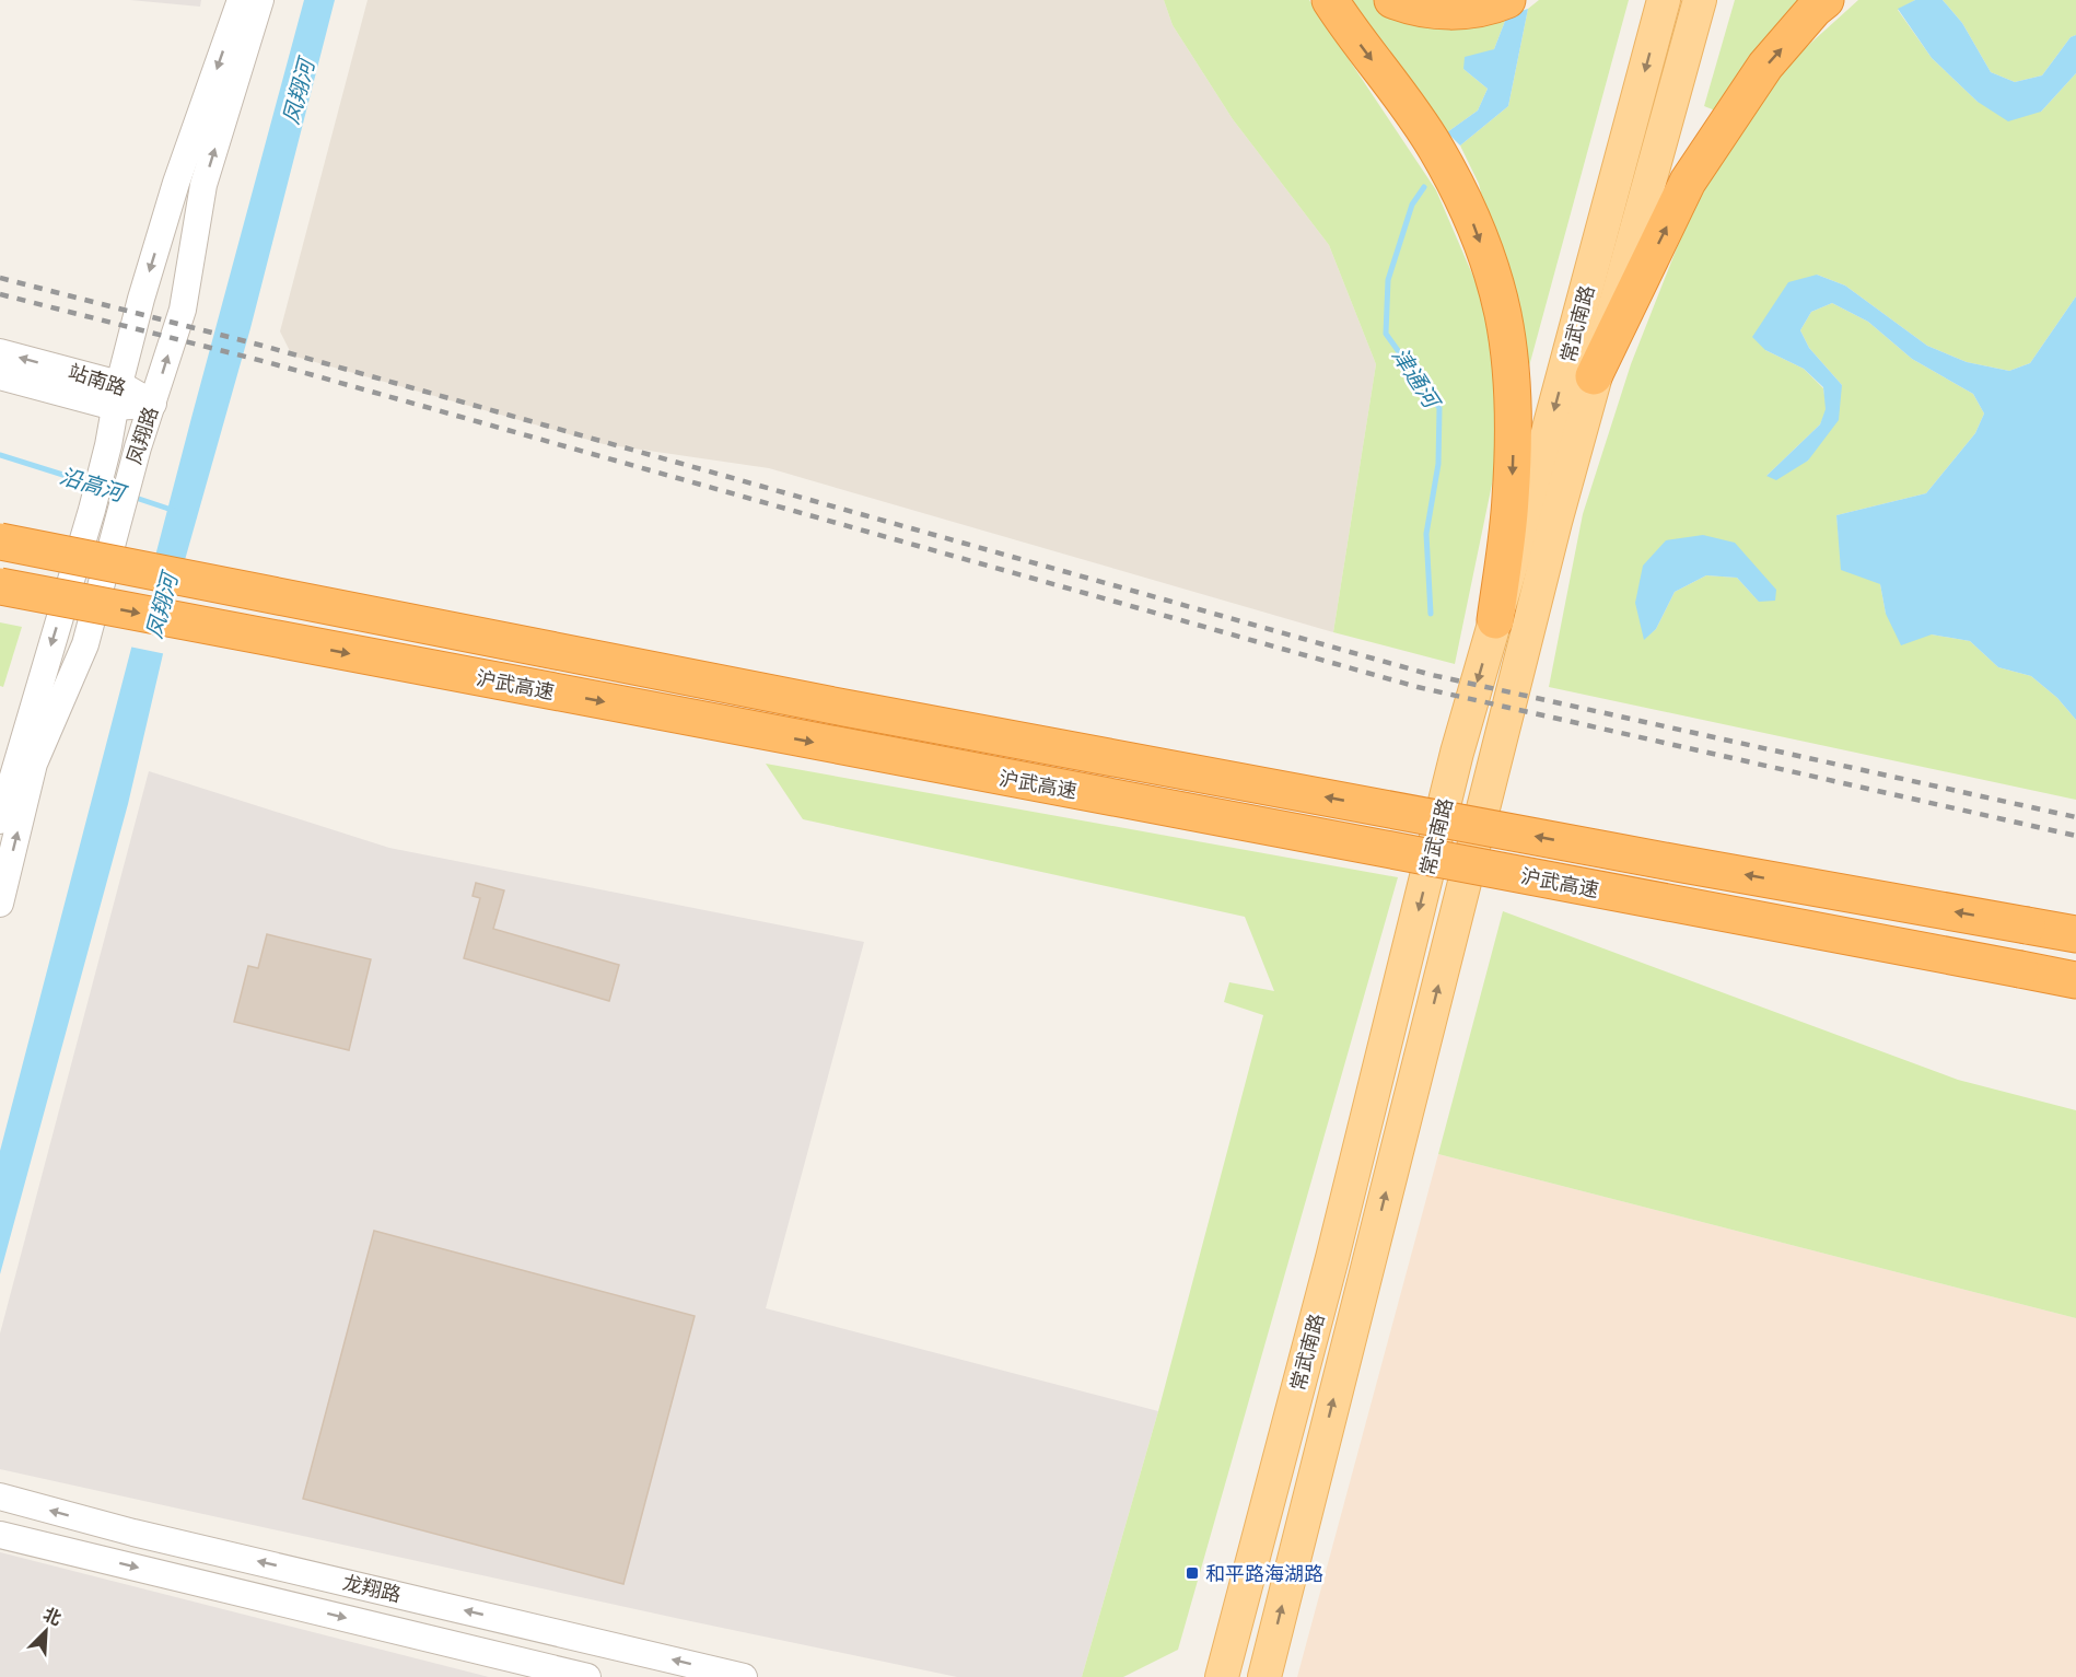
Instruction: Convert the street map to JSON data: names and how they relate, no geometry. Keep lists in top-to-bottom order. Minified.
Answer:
{"streets":{"highway":["沪武高速"],"main road":["常武南路"],"street":["站南路","凤翔路","龙翔路"]},"crossings":[["站南路","凤翔路"]],"water":["凤翔河","津通河","沿高河"],"places":{"transit":["和平路海湖路"]},"north":"top right"}
